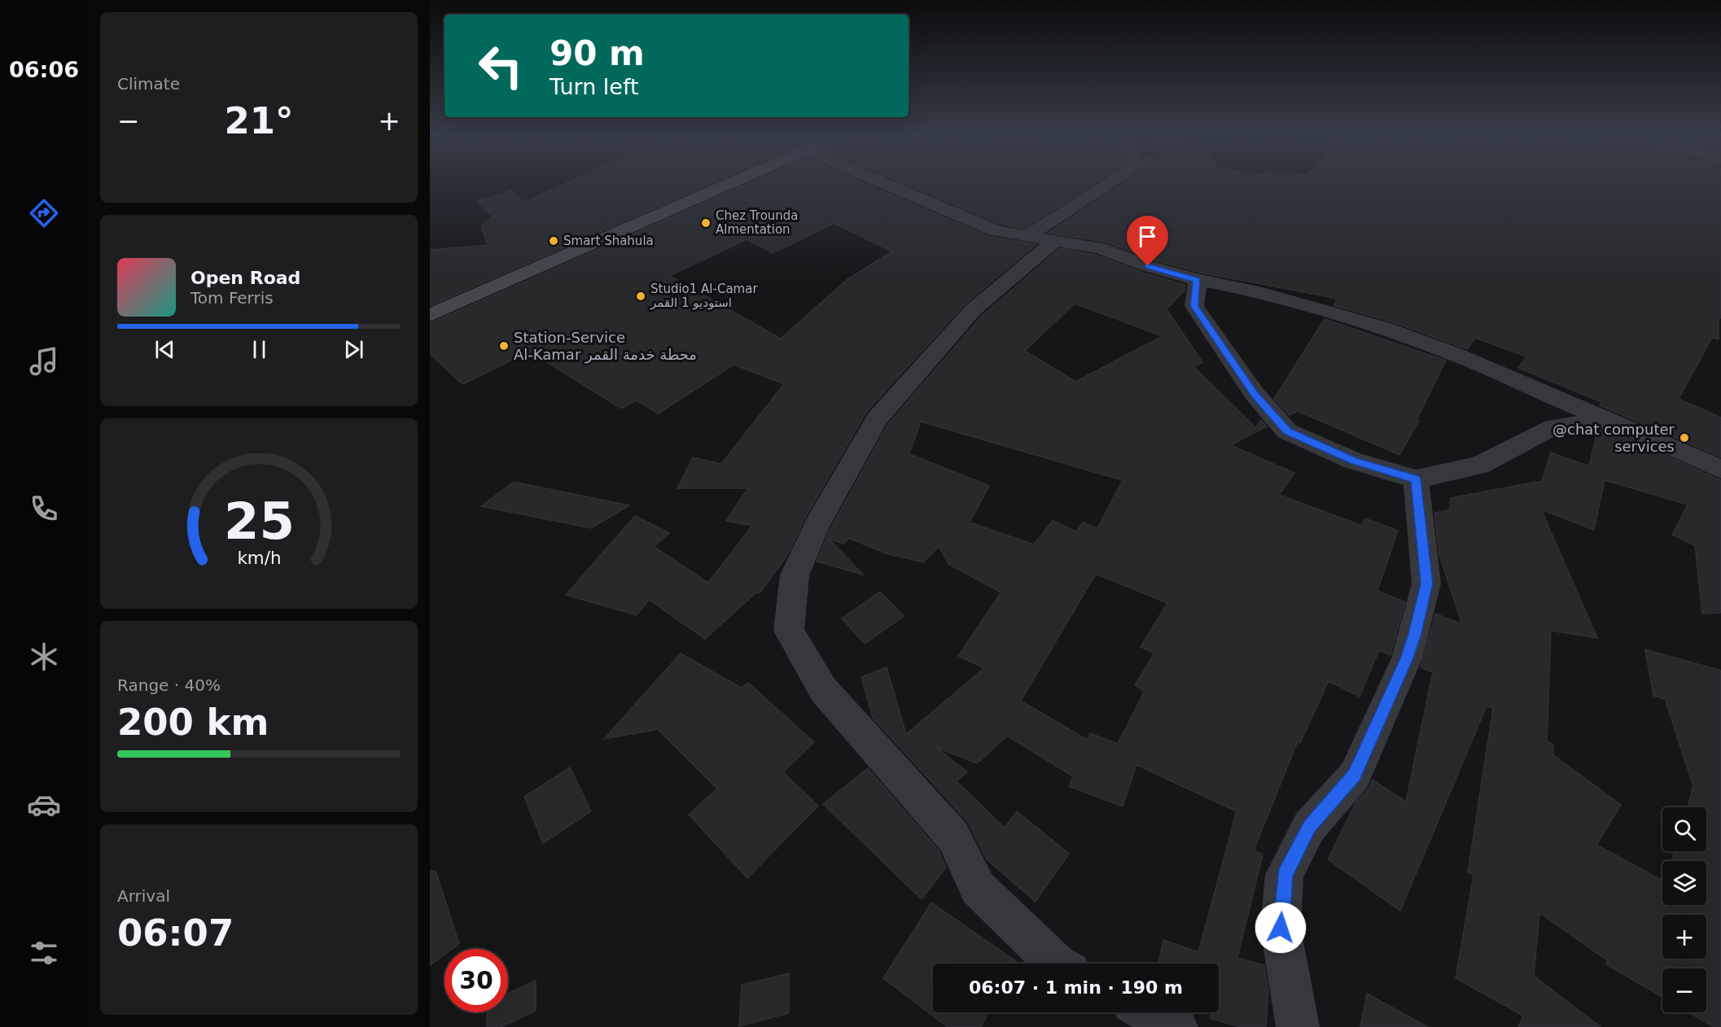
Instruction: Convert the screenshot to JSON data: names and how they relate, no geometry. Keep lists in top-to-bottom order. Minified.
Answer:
{"places":["Chez Trounda Almentation","Smart Shahula","Studio1 Al-Camar استوديو 1 القمر","Station-Service Al-Kamar محطة خدمة القمر","@chat computer services"],"page":{"tabs":"06:06","tile":["Climate",["Range · 40%","200 km"],["Arrival","06:07"]],"turn":["90 m","Turn left"],"heat":["−","21°","+"],"song":["Open Road","Tom Ferris"],"map_buttons":["+","−"],"limit":"30","trip":"06:07 · 1 min · 190 m","gauge":["25","km/h"]}}
